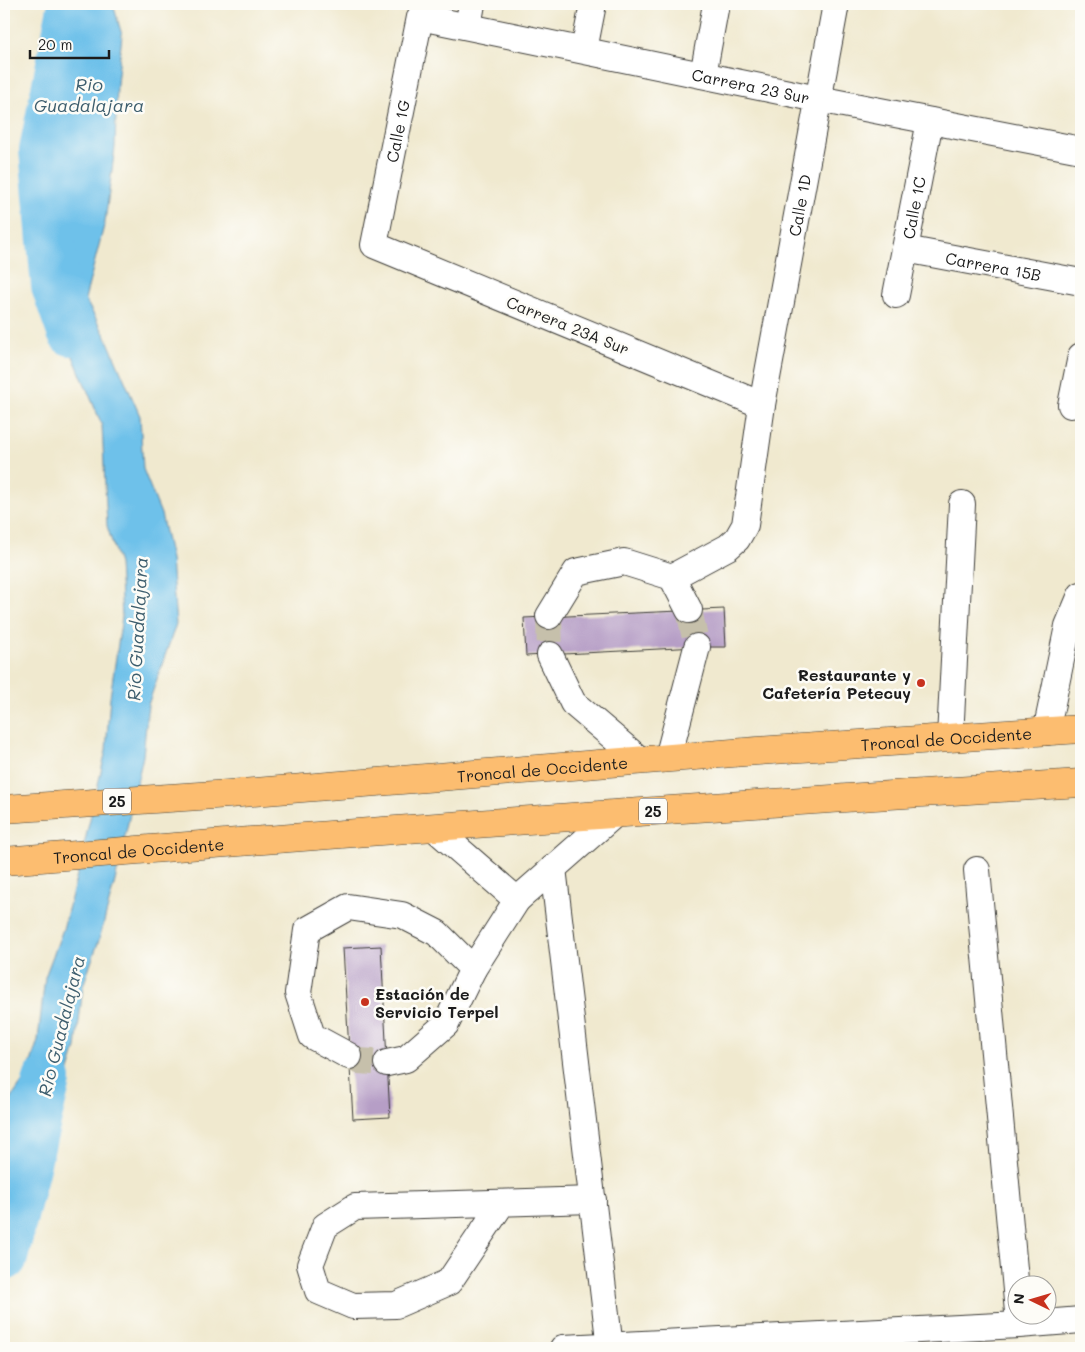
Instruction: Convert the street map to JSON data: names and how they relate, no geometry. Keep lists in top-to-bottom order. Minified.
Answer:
{"streets":{"highway":["Troncal de Occidente","25"],"street":["Carrera 23 Sur","Calle 1G","Calle 1D","Calle 1C","Carrera 15B","Carrera 23A Sur"]},"crossings":[["Carrera 23 Sur","Calle 1G"],["Carrera 23 Sur","Calle 1D"],["Carrera 23 Sur","Calle 1C"],["Calle 1G","Carrera 23A Sur"],["Calle 1D","Carrera 23A Sur"],["Calle 1C","Carrera 15B"]],"water":["Rio Guadalajara","Río Guadalajara"],"places":["Restaurante y Cafetería Petecuy","Estación de Servicio Terpel"],"scale_bar":"20 m","north":"left"}
